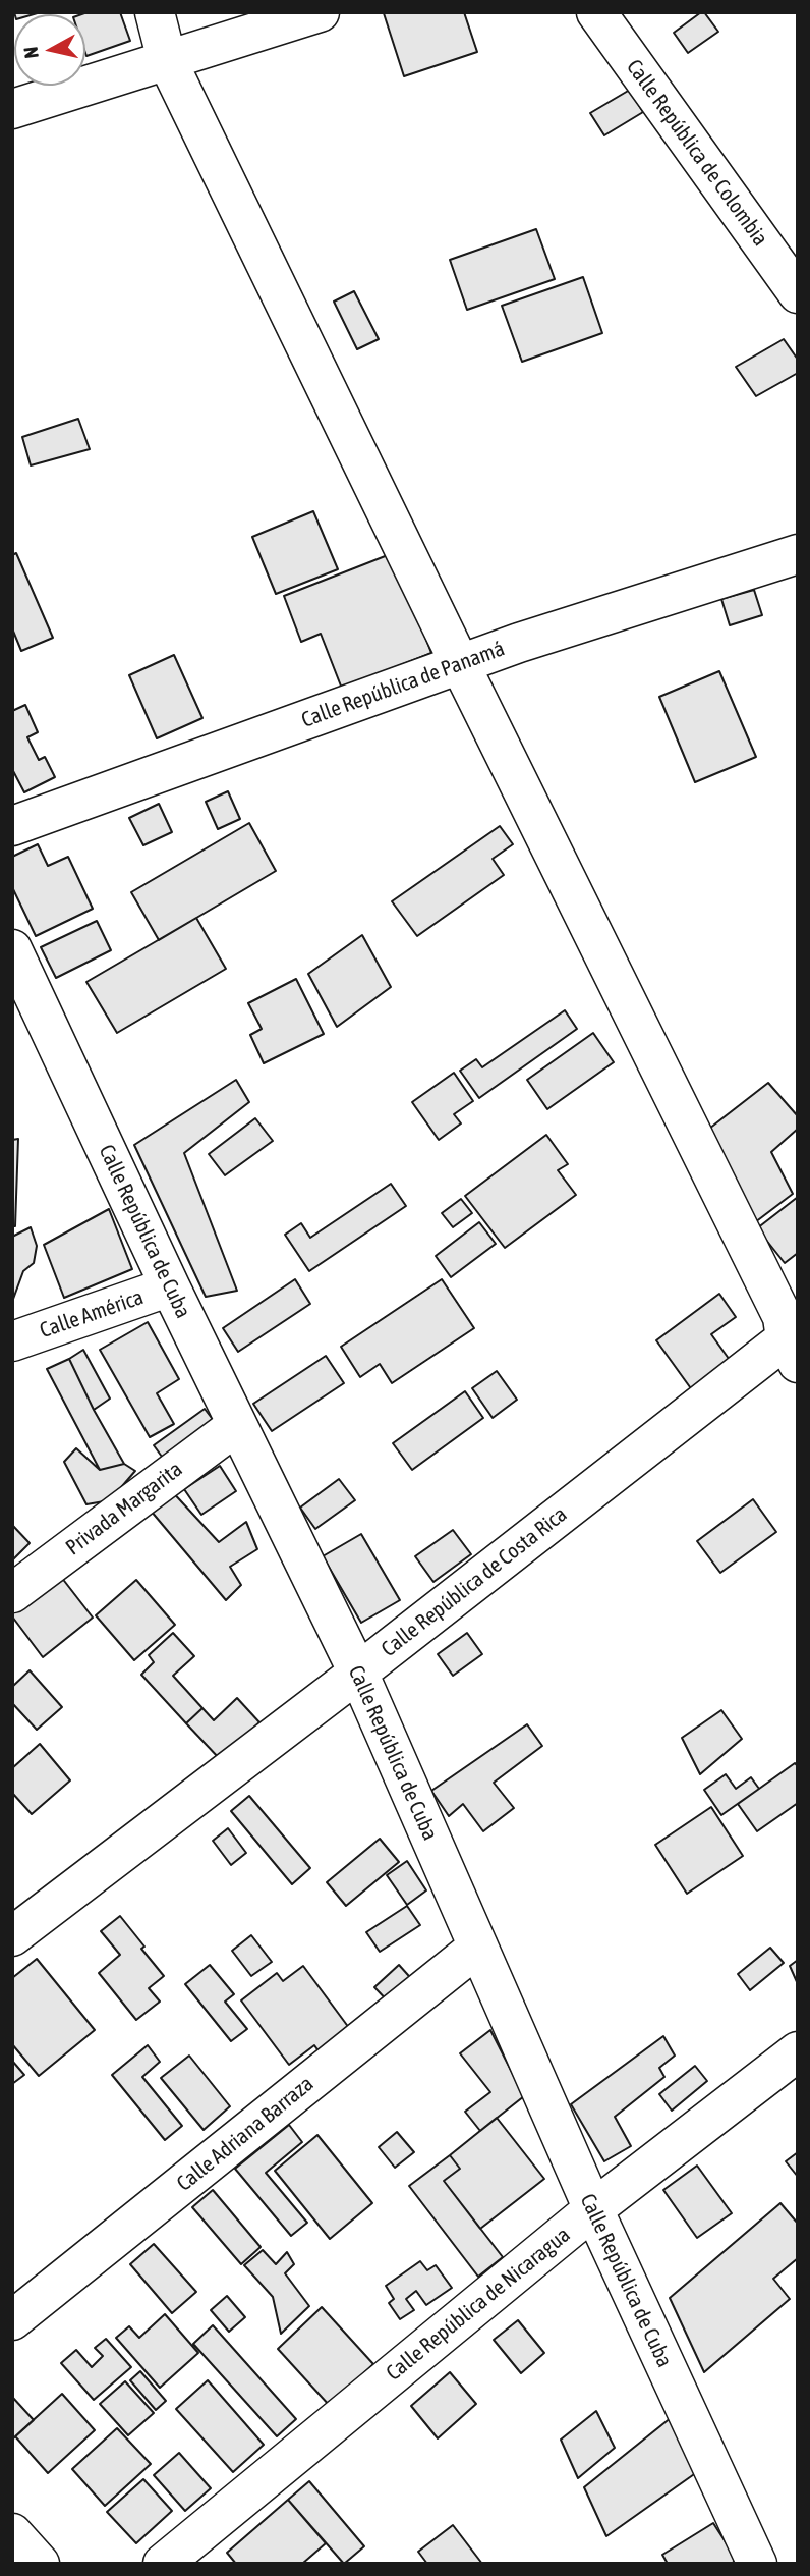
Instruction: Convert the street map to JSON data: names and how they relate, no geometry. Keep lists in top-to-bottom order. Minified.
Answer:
{"streets":{"street":["Calle República de Colombia","Calle República de Panamá","Calle República de Cuba","Calle América","Privada Margarita","Calle República de Costa Rica","Calle Adriana Barraza","Calle República de Nicaragua"]},"crossings":[["Calle República de Cuba","Calle América"],["Calle República de Cuba","Privada Margarita"],["Calle República de Cuba","Calle República de Costa Rica"],["Calle República de Cuba","Calle Adriana Barraza"],["Calle República de Cuba","Calle República de Nicaragua"]],"north":"left"}
